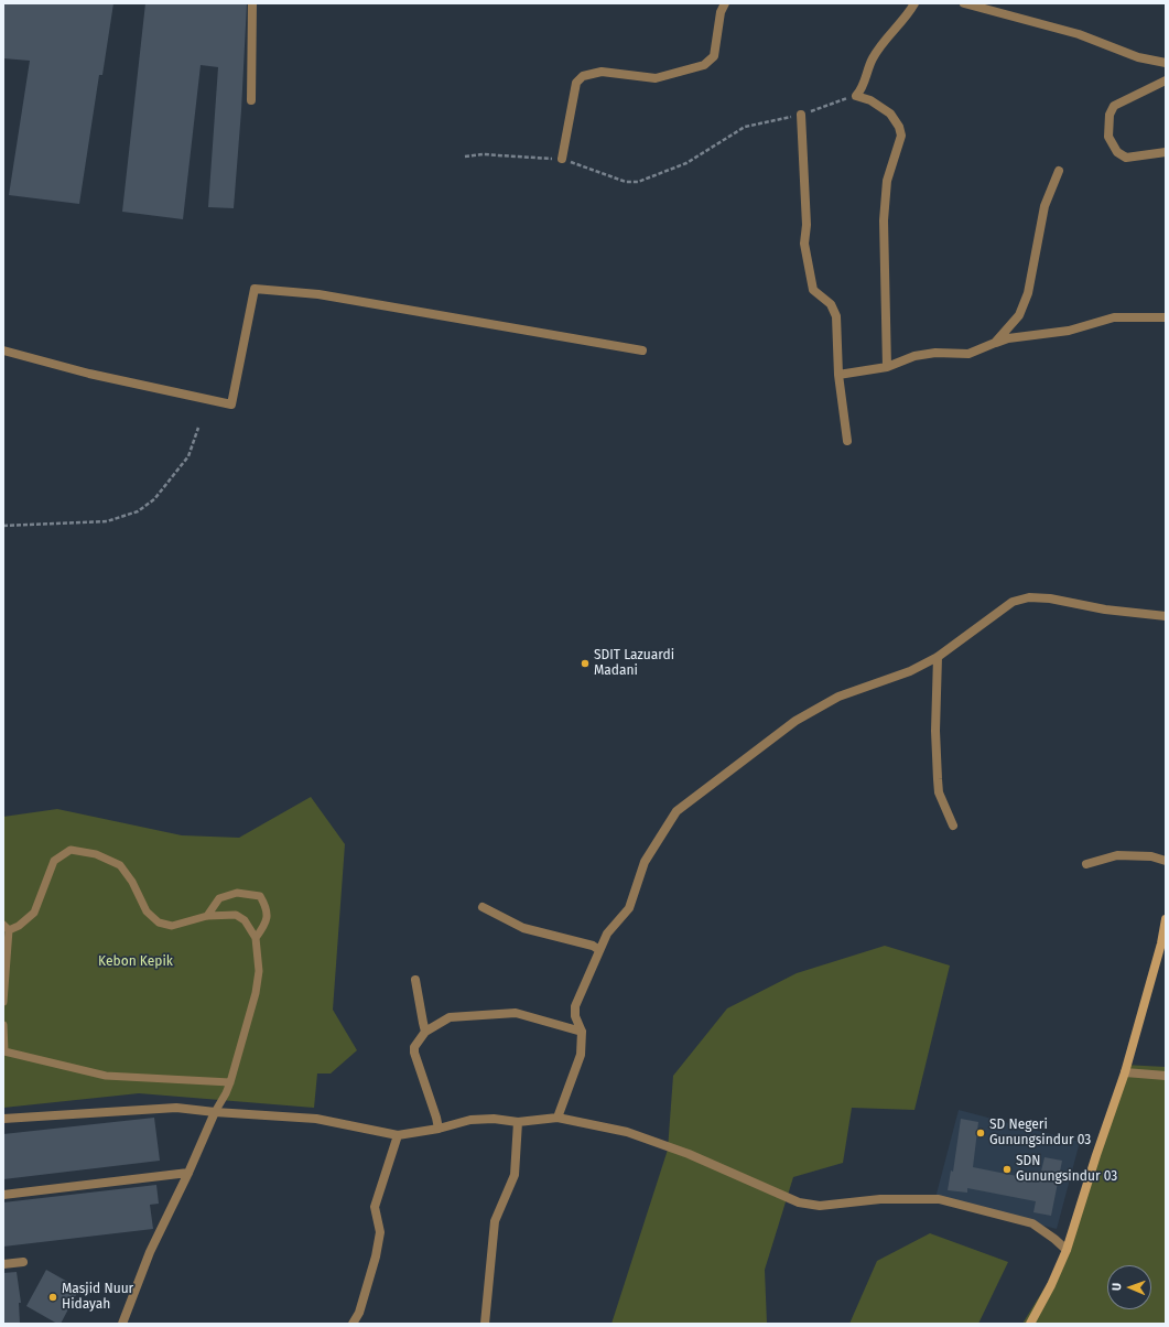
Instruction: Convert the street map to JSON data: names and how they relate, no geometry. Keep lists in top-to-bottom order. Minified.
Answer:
{"parks":["Kebon Kepik"],"places":["SDIT Lazuardi Madani","SD Negeri Gunungsindur 03","SDN Gunungsindur 03","Masjid Nuur Hidayah"],"north":"left"}
